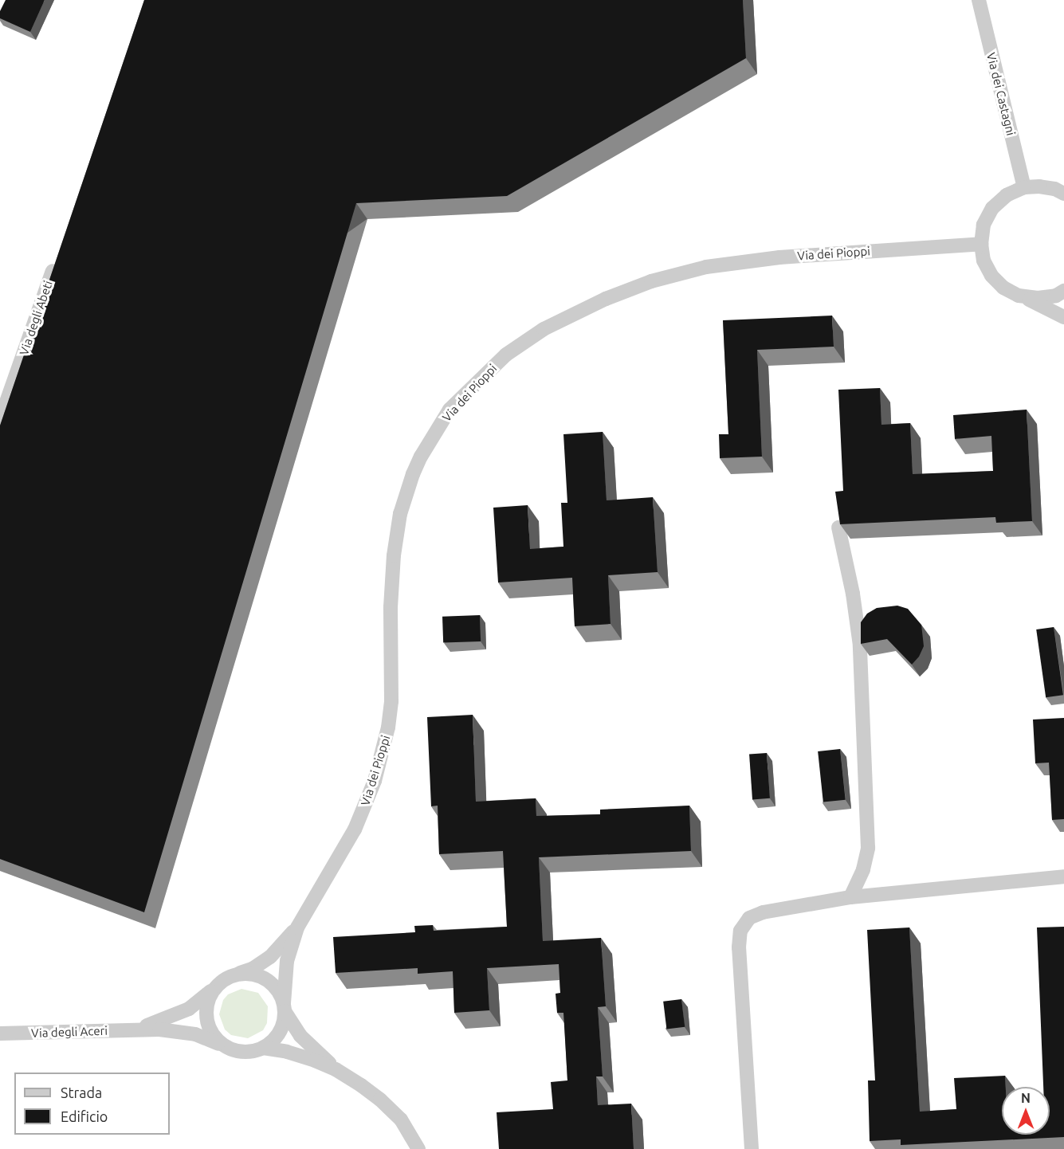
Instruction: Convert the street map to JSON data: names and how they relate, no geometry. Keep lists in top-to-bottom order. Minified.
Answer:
{"streets":{"street":["Via dei Castagni","Via dei Pioppi","Via degli Abeti","Via degli Aceri"]},"legend":["Strada","Edificio"],"north":"top"}
